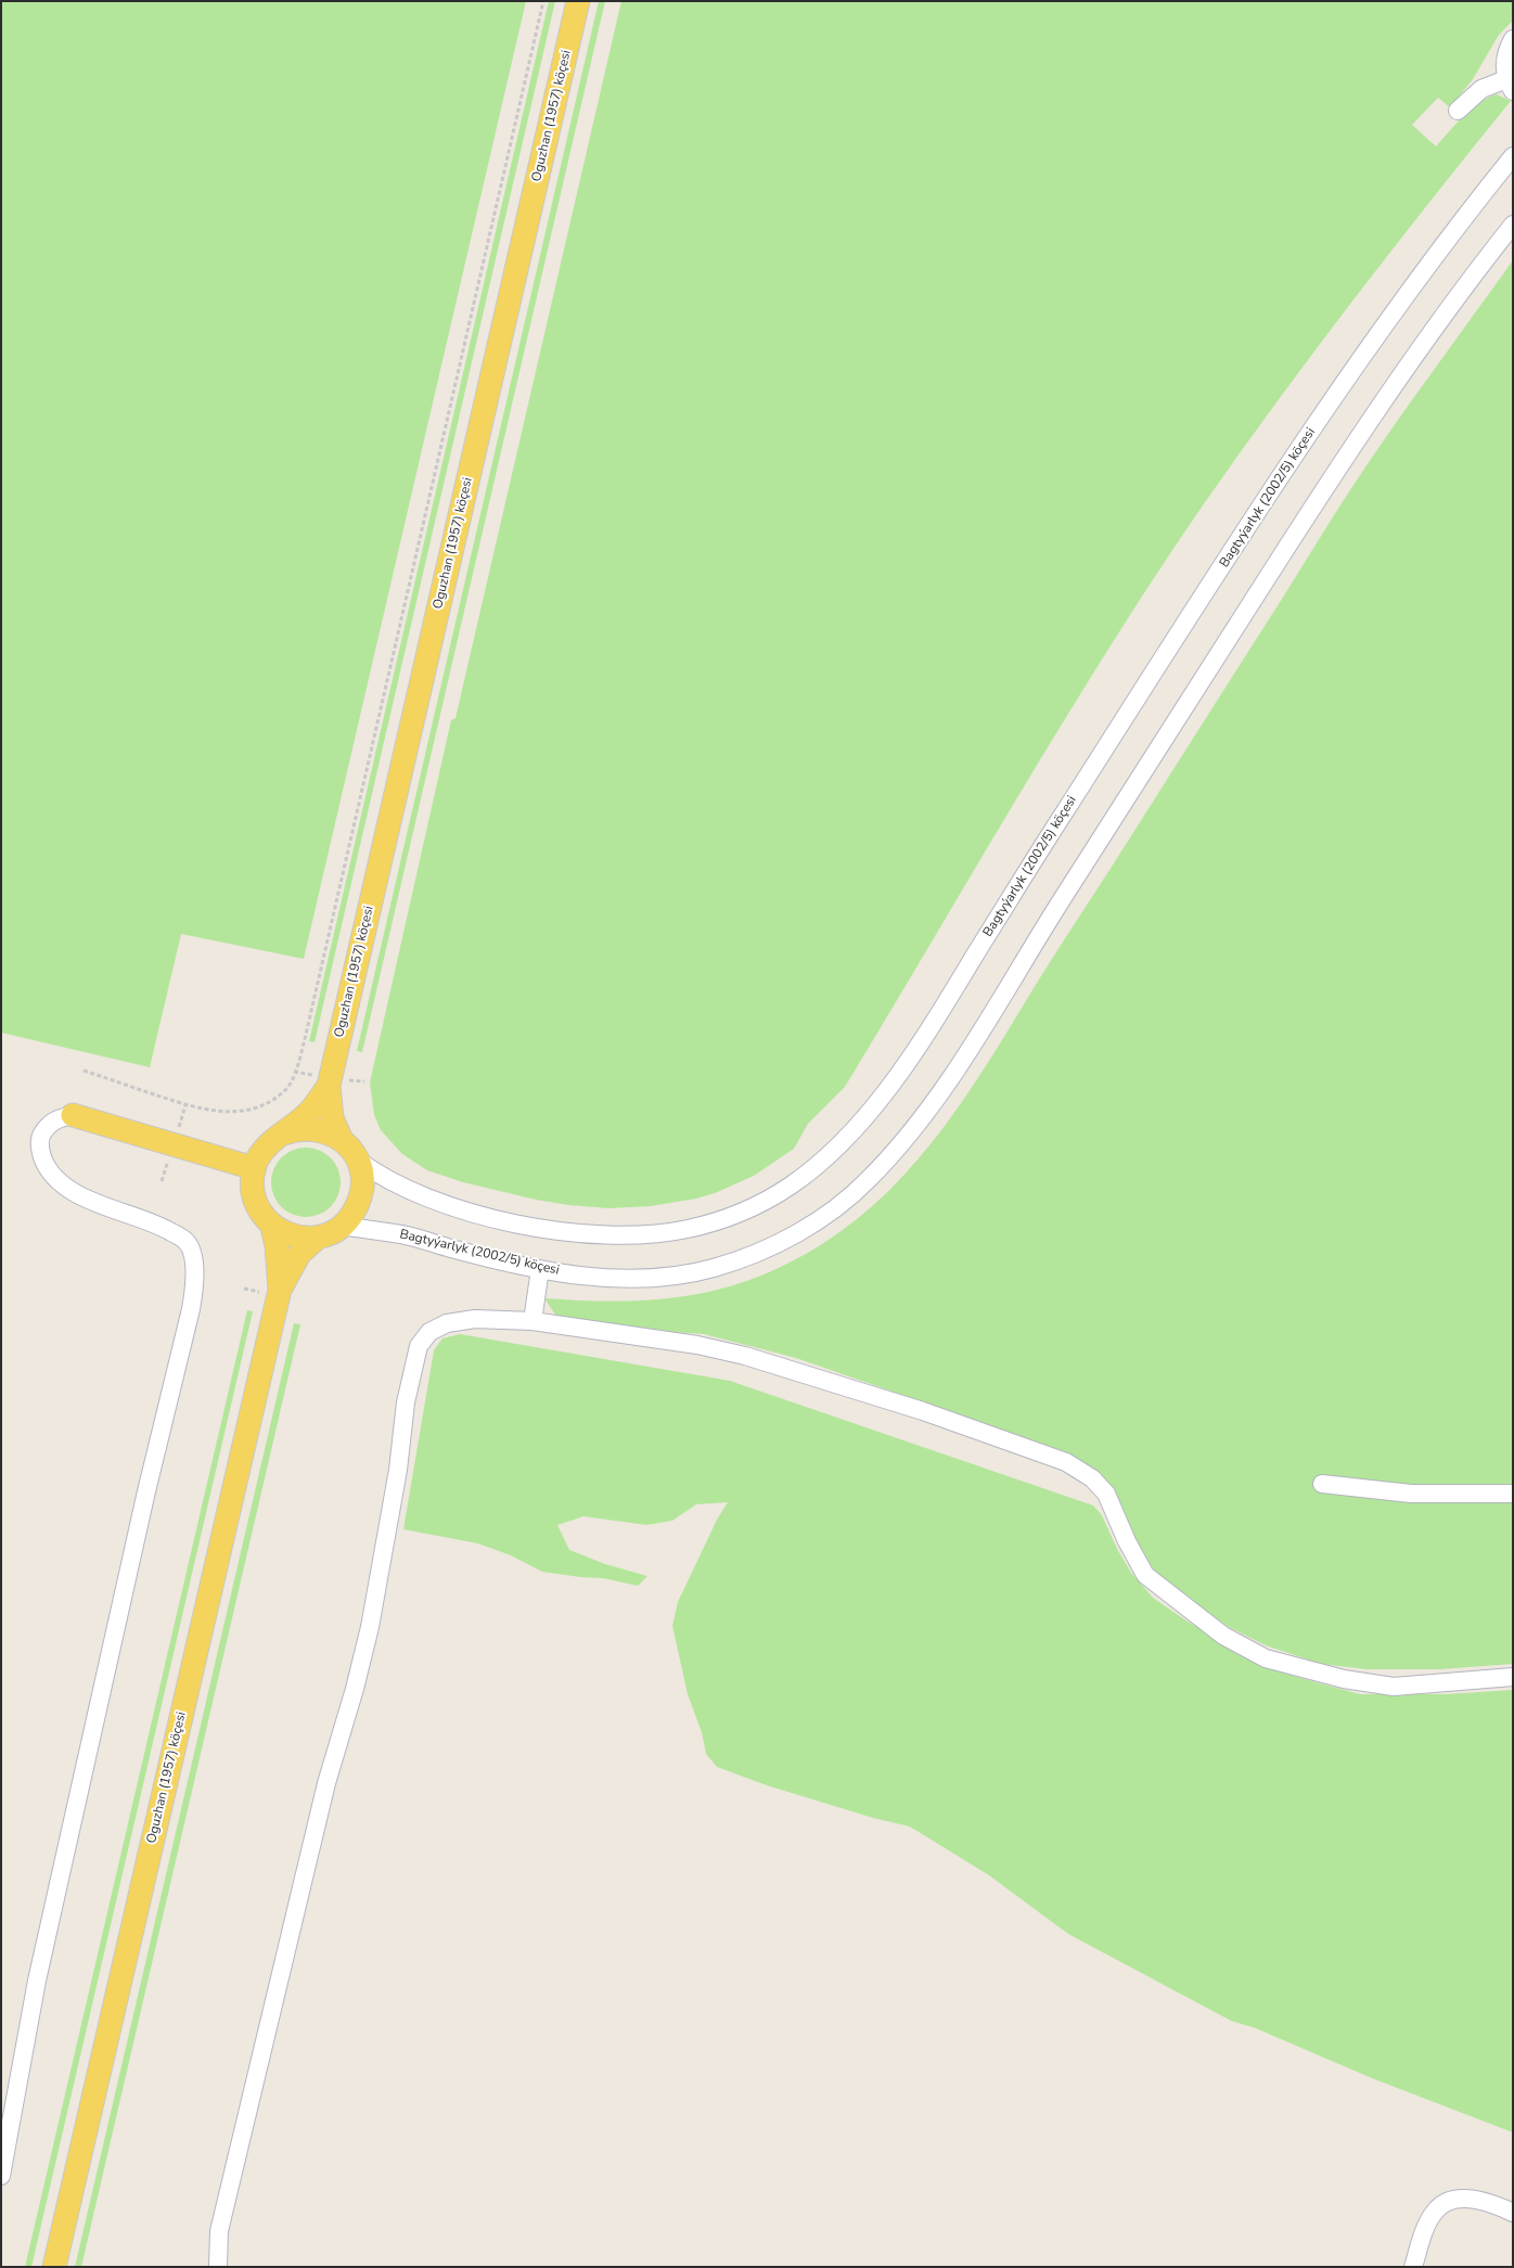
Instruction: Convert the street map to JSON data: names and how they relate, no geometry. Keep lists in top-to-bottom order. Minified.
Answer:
{"streets":{"main road":["Oguzhan (1957) köçesi"],"street":["Bagtyýarlyk (2002/5) köçesi"]},"crossings":[["Oguzhan (1957) köçesi","Bagtyýarlyk (2002/5) köçesi"]]}
